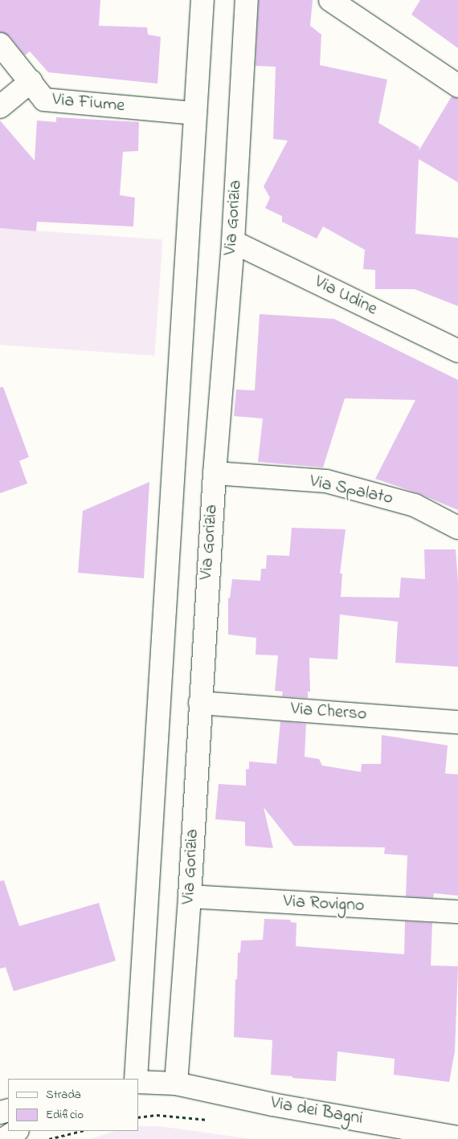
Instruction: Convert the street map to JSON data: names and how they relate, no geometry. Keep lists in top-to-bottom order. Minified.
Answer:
{"streets":{"street":["Via Fiume","Via Gorizia","Via Udine","Via Spalato","Via Cherso","Via Rovigno","Via dei Bagni"]},"crossings":[["Via Gorizia","Via Udine"],["Via Gorizia","Via Spalato"],["Via Gorizia","Via Cherso"],["Via Gorizia","Via Rovigno"],["Via Gorizia","Via dei Bagni"]],"legend":["Strada","Edificio"]}
